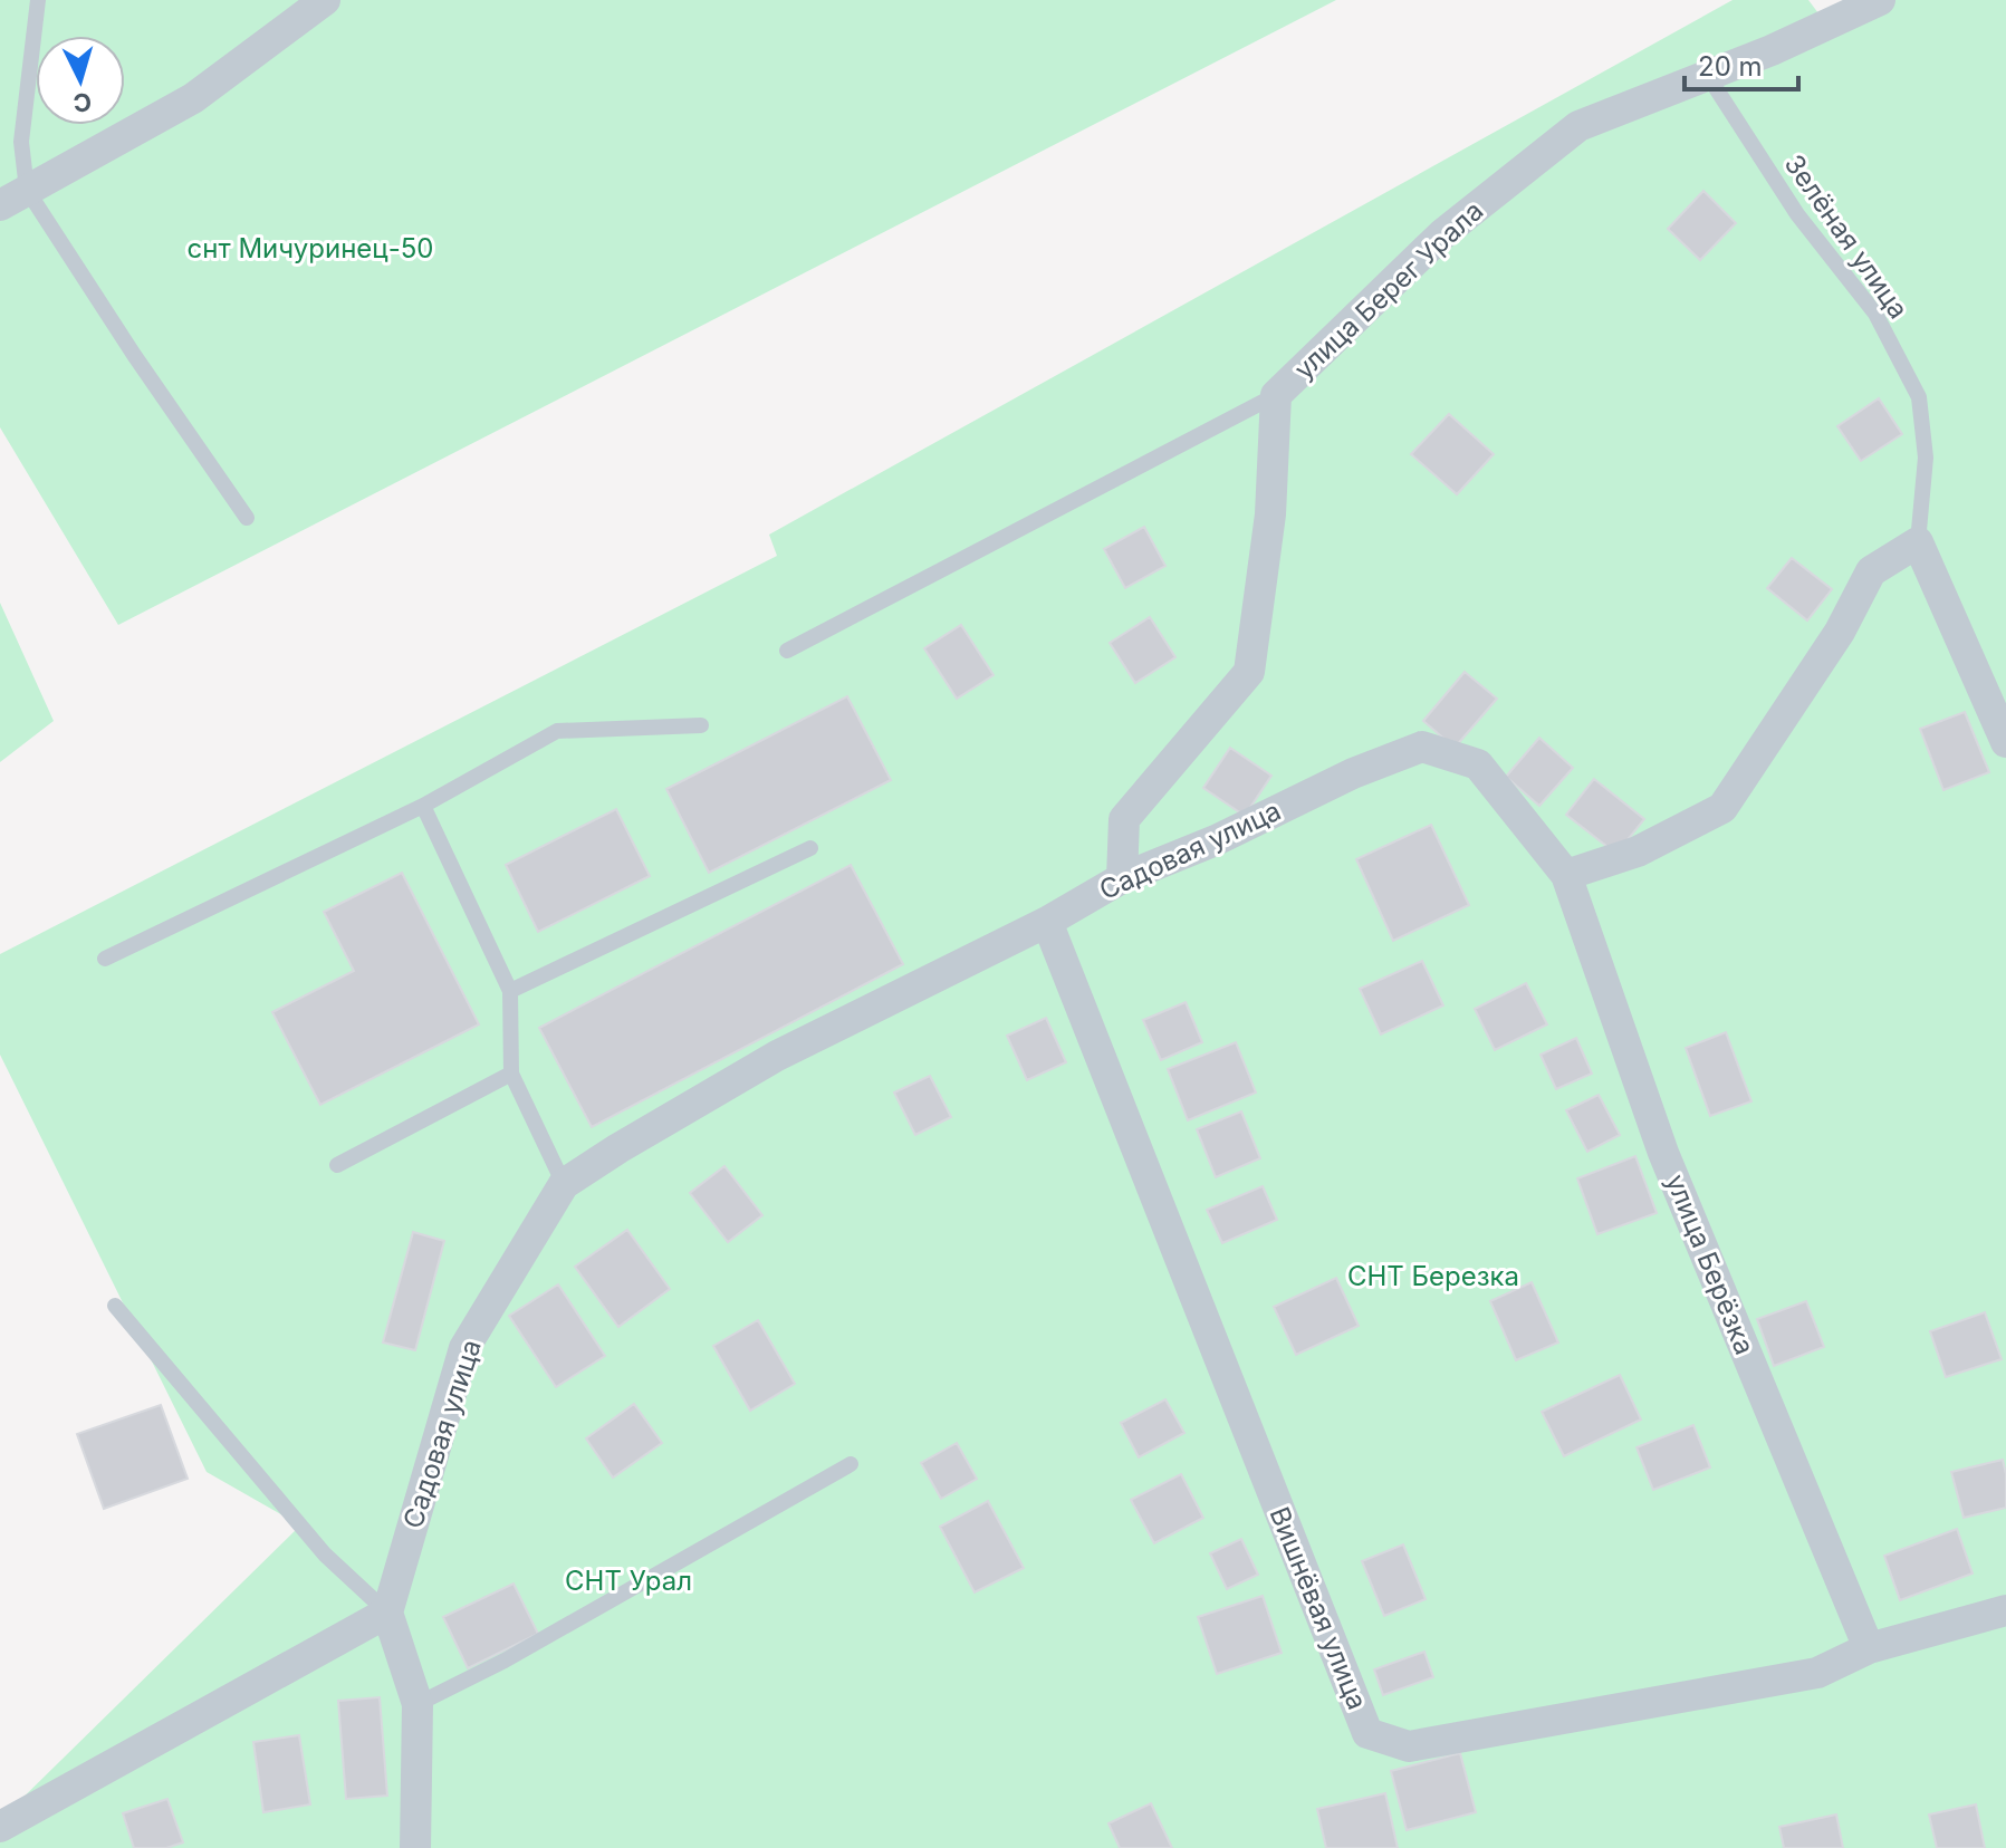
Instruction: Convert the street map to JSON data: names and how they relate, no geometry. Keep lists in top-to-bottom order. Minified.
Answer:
{"streets":{"street":["улица Берег Урала","Садовая улица","улица Берёзка","Вишнёвая улица"],"lane":["Зелёная улица"]},"crossings":[["Зелёная улица","улица Берег Урала"],["улица Берег Урала","Садовая улица"],["Садовая улица","улица Берёзка"],["Садовая улица","Вишнёвая улица"],["улица Берёзка","Вишнёвая улица"]],"parks":["снт Мичуринец-50","СНТ Березка","СНТ Урал"],"scale_bar":"20 m","north":"bottom"}
